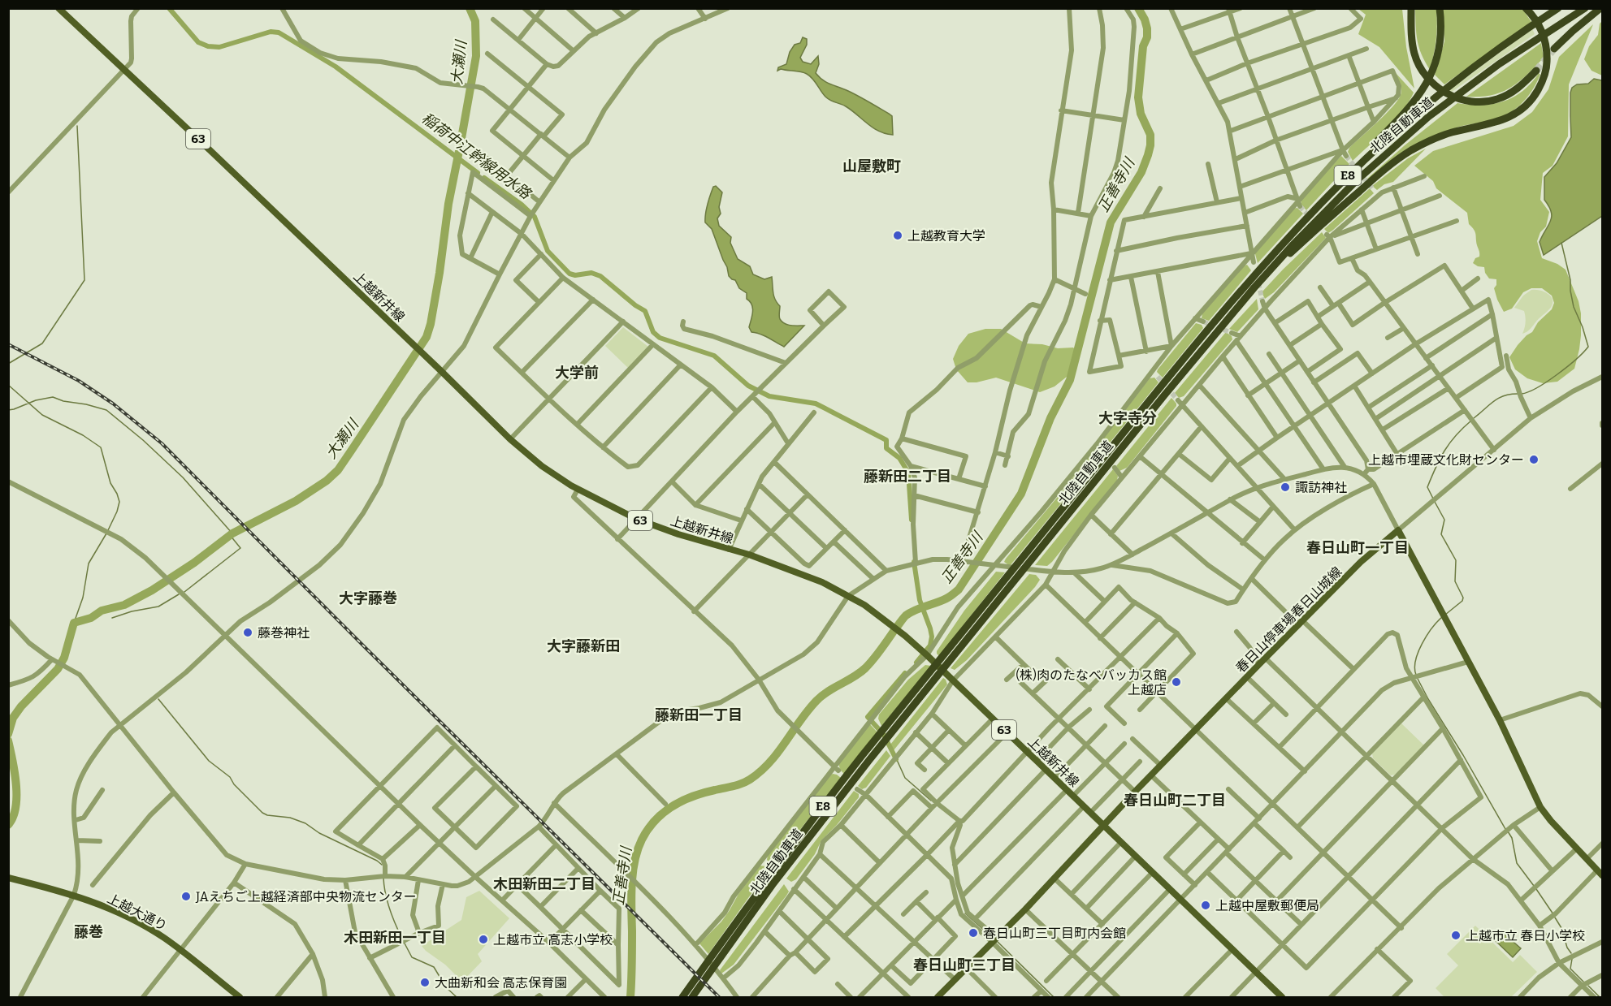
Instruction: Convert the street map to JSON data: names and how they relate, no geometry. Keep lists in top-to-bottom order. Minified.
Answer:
{"streets":{"highway":["北陸自動車道","E8"],"main road":["63","上越新井線","春日山停車場春日山城線","上越大通り"]},"crossings":[["上越新井線","春日山停車場春日山城線"]],"districts":["山屋敷町","大学前","大字寺分","藤新田二丁目","春日山町一丁目","大字藤巻","大字藤新田","藤新田一丁目","春日山町二丁目","木田新田二丁目","藤巻","木田新田一丁目","春日山町三丁目"],"water":["大瀬川","稲荷中江幹線用水路","正善寺川"],"places":["上越教育大学","上越市埋蔵文化財センター","諏訪神社","藤巻神社","(株)肉のたなべバッカス館 上越店","JAえちご上越経済部中央物流センター","上越中屋敷郵便局","春日山町三丁目町内会館","上越市立 春日小学校","上越市立 高志小学校","大曲新和会 高志保育園"]}
